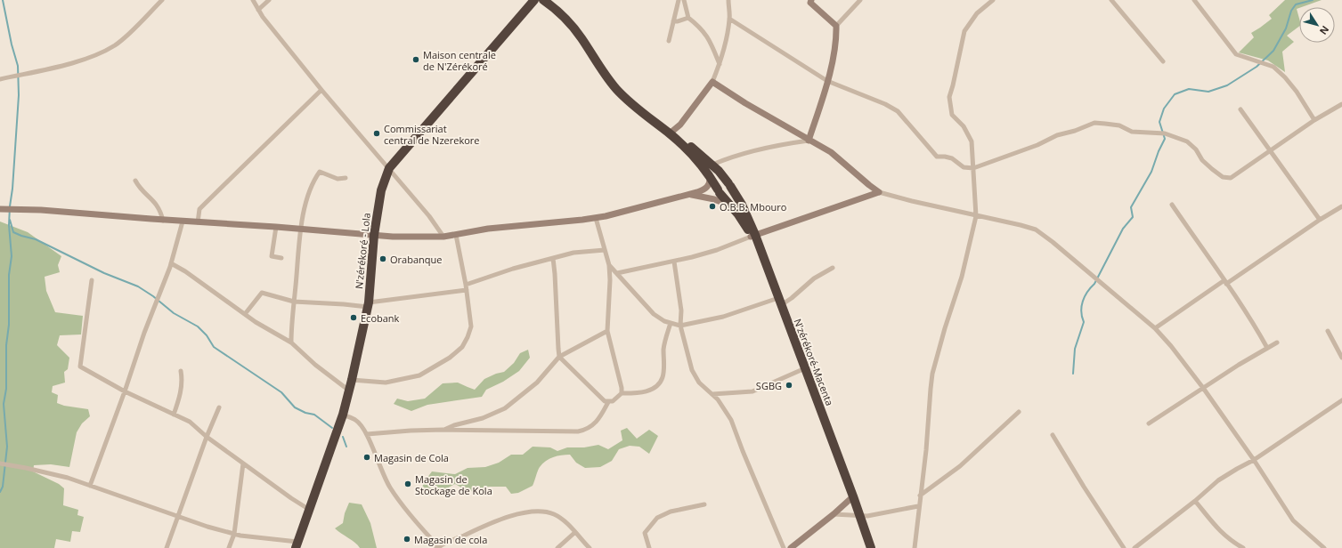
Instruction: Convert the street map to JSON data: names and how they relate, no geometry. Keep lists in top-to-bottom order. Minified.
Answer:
{"streets":{"highway":["N'zérékoré - Lola"]},"places":["Maison centrale de N'Zérékoré","Commissariat central de Nzerekore","O.B.B. Mbouro","Orabanque","Ecobank","SGBG","Magasin de Cola","Magasin de Stockage de Kola","Magasin de cola"],"north":"bottom right"}
